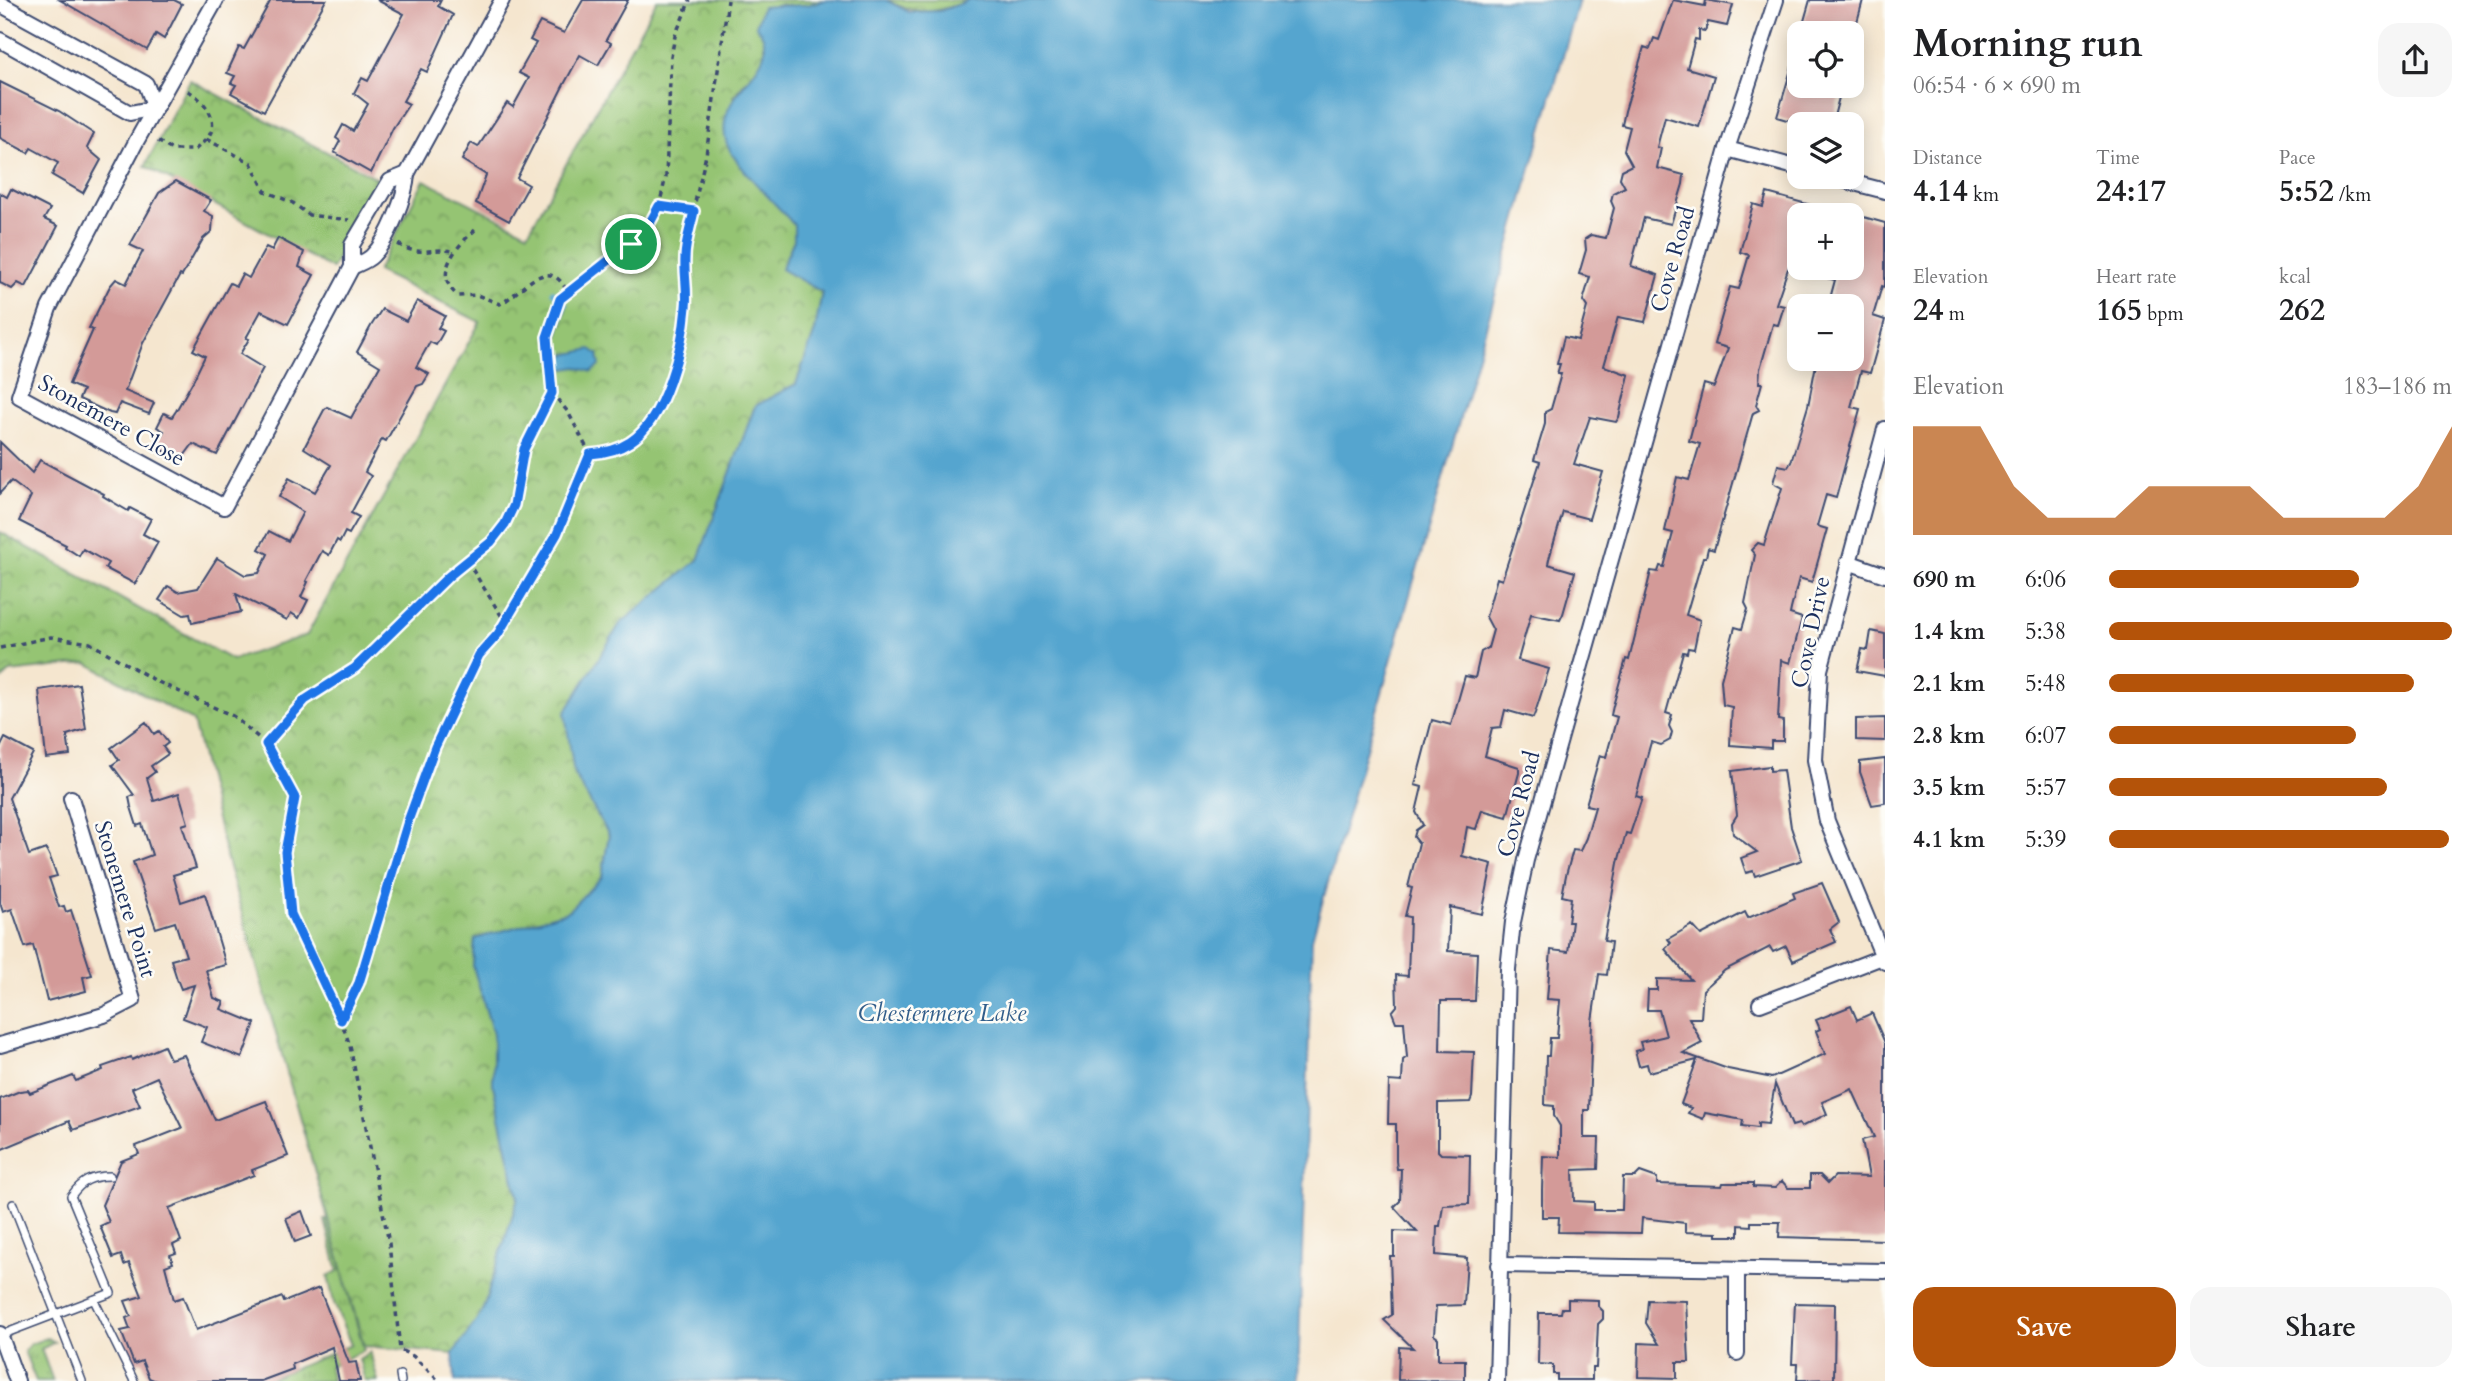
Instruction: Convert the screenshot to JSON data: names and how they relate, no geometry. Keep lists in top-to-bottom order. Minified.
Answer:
{"streets":{"street":["Cove Road","Stonemere Close","Cove Drive","Stonemere Point"]},"water":["Chestermere Lake"],"page":{"heading":["Morning run","06:54 · 6 × 690 m"],"map_buttons":["+","−"],"stats":[["Distance","4.14 km"],["Time","24:17"],["Pace","5:52 /km"],["Elevation","24 m"],["Heart rate","165 bpm"],["kcal","262"]],"chart":["Elevation","183–186 m"],"list":[{"name":"690 m","note":"6:06"},{"name":"1.4 km","note":"5:38"},{"name":"2.1 km","note":"5:48"},{"name":"2.8 km","note":"6:07"},{"name":"3.5 km","note":"5:57"},{"name":"4.1 km","note":"5:39"}],"buttons":["Save","Share"]}}
